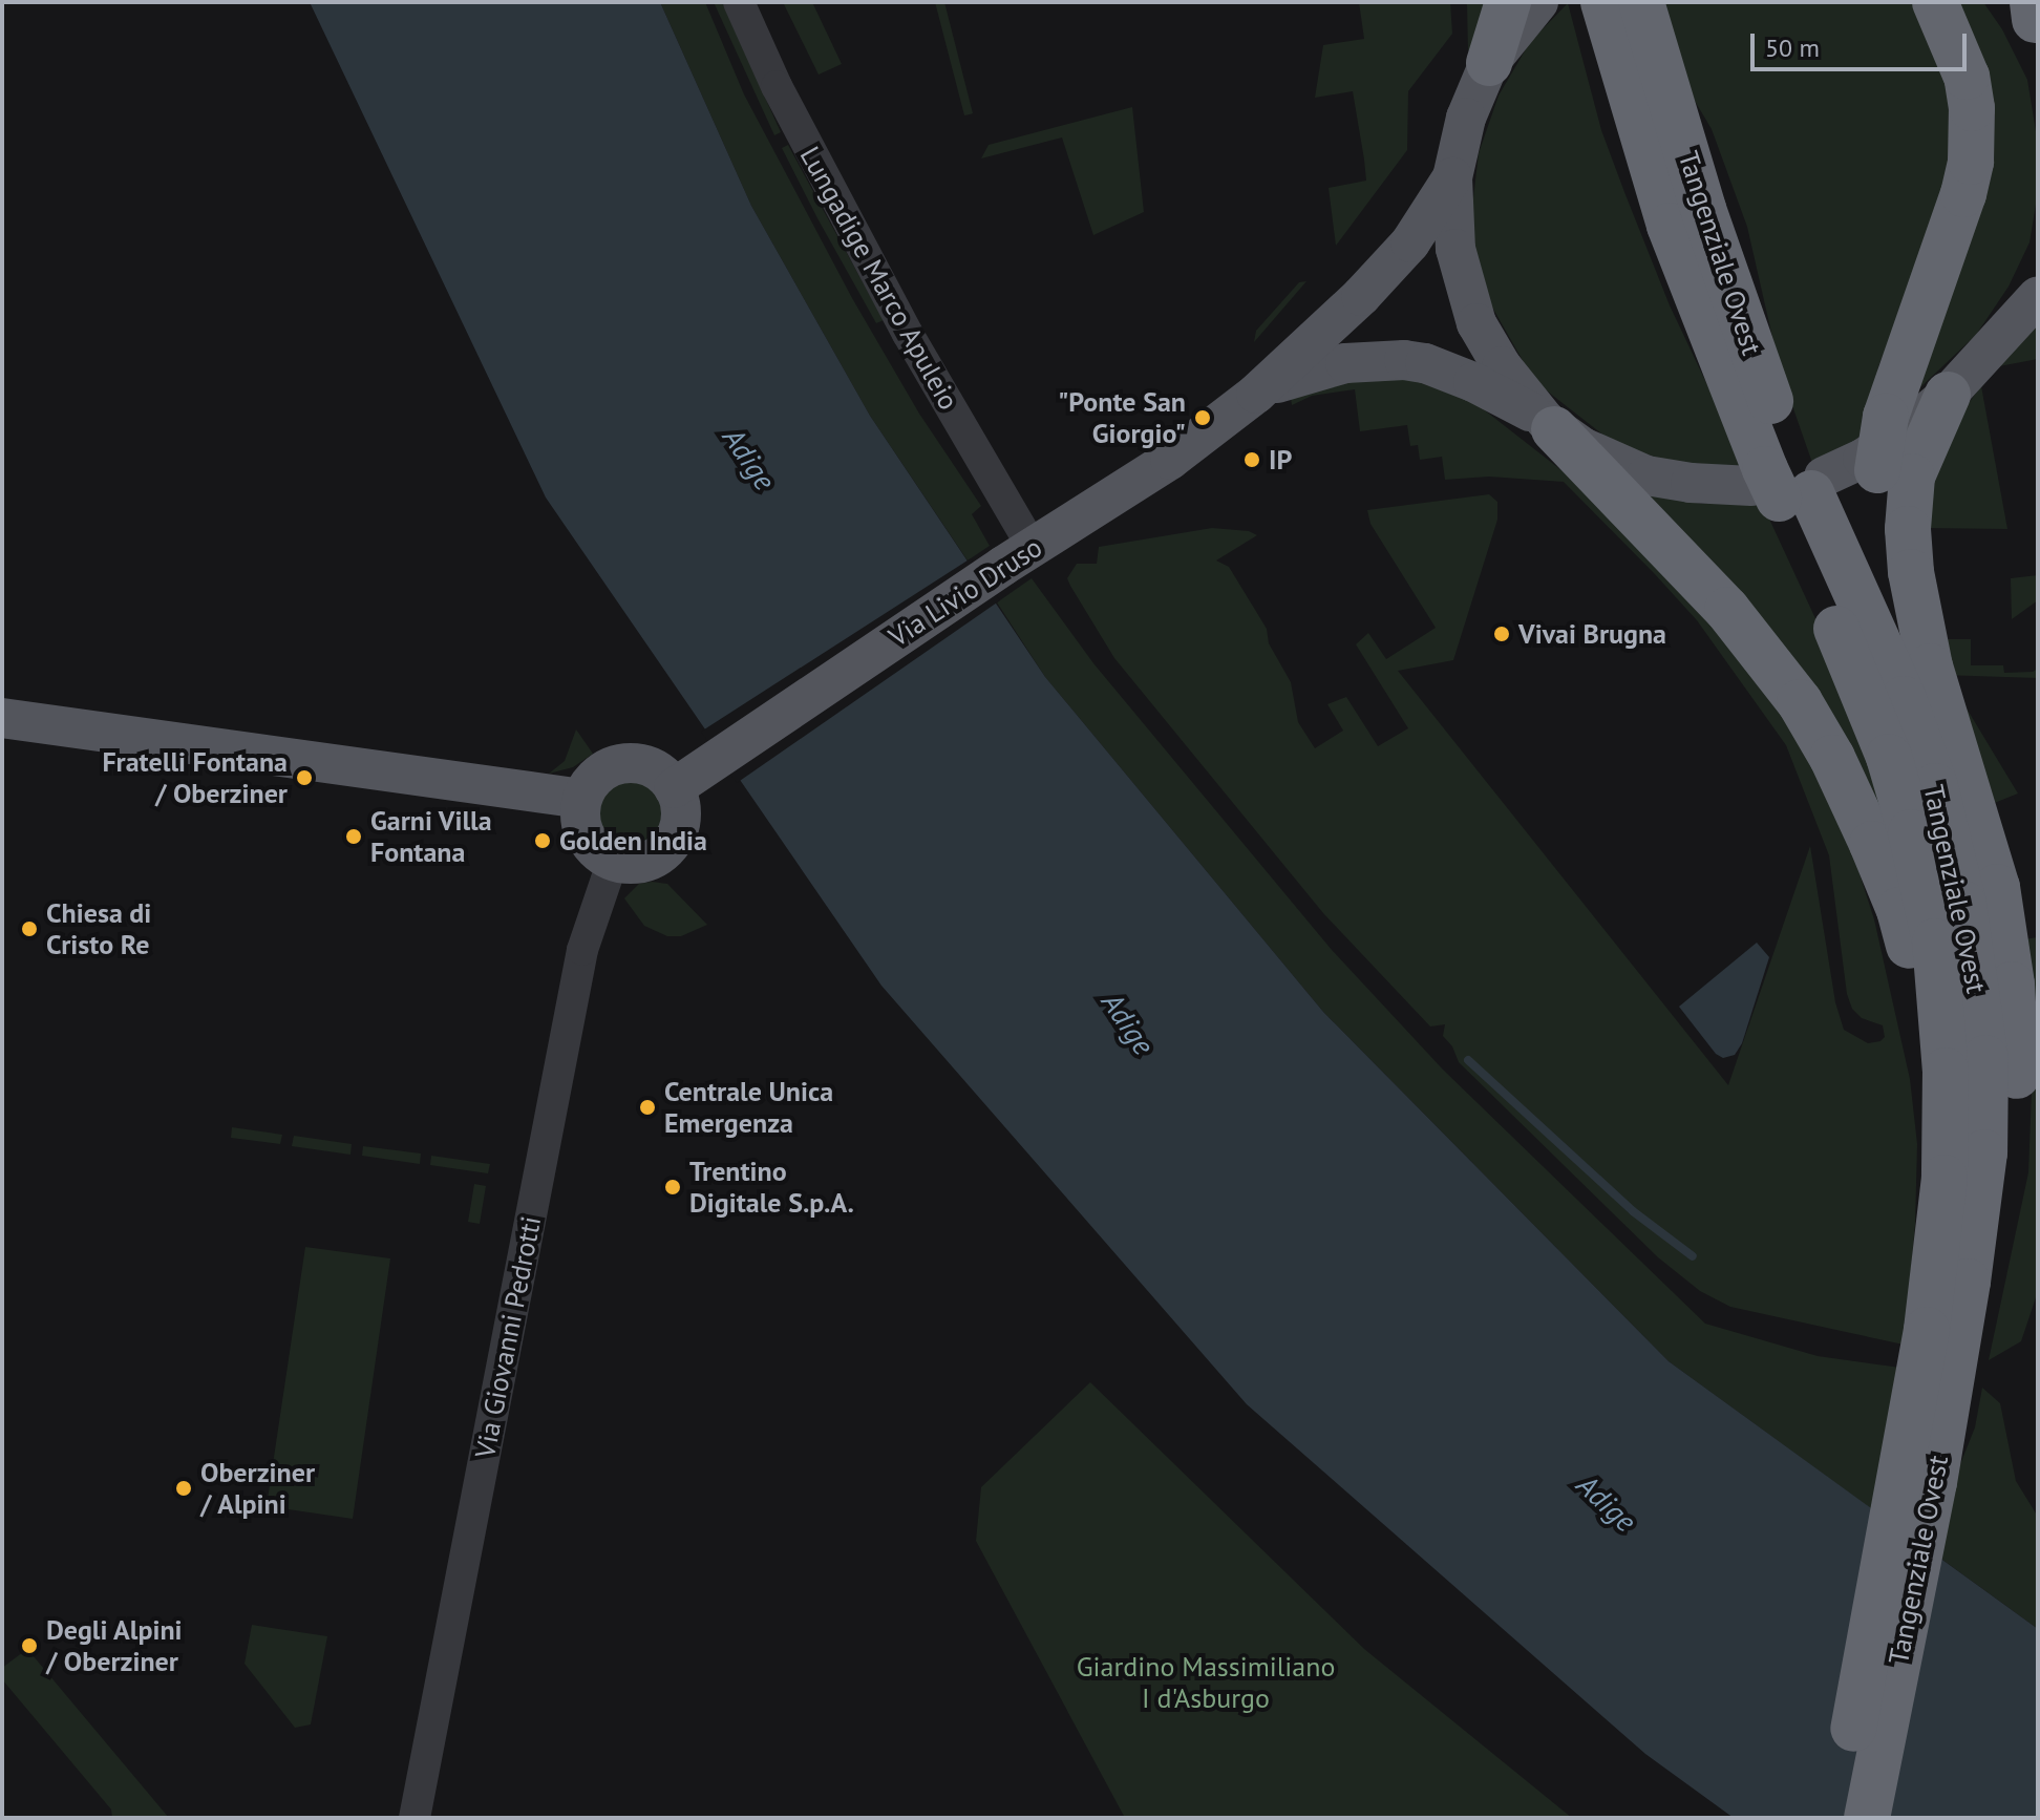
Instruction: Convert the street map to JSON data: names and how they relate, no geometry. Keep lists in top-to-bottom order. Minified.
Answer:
{"streets":{"highway":["Tangenziale Ovest"],"main road":["Via Livio Druso"],"street":["Lungadige Marco Apuleio","Via Giovanni Pedrotti"]},"crossings":[["Tangenziale Ovest","Via Livio Druso"],["Lungadige Marco Apuleio","Via Livio Druso"],["Via Livio Druso","Via Giovanni Pedrotti"]],"water":["Adige"],"parks":["Giardino Massimiliano I d'Asburgo"],"places":["\"Ponte San Giorgio\"","IP","Vivai Brugna","Fratelli Fontana / Oberziner","Garni Villa Fontana","Golden India","Chiesa di Cristo Re","Centrale Unica Emergenza","Trentino Digitale S.p.A.","Oberziner / Alpini","Degli Alpini / Oberziner"],"scale_bar":"50 m"}
